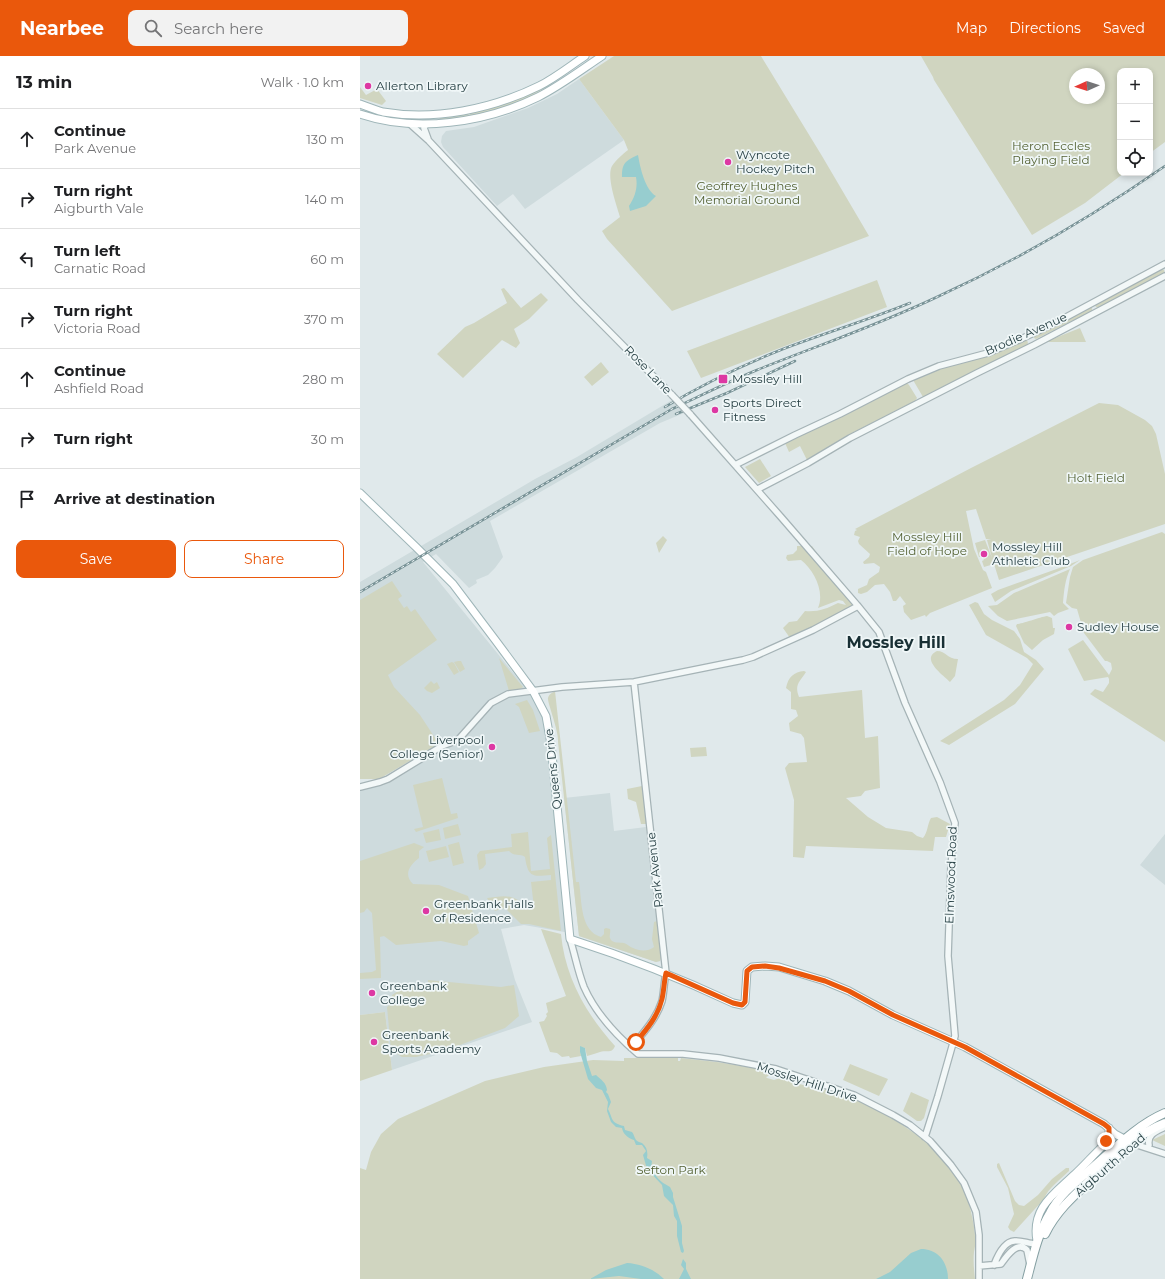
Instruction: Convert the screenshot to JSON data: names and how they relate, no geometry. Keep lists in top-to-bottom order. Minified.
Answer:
{"streets":{"highway":["Aigburth Road"],"main road":["Queens Drive"],"street":["Brodie Avenue","Rose Lane","Park Avenue","Elmswood Road","Mossley Hill Drive"]},"crossings":[["Brodie Avenue","Rose Lane"],["Rose Lane","Elmswood Road"],["Queens Drive","Park Avenue"],["Queens Drive","Mossley Hill Drive"],["Park Avenue","Mossley Hill Drive"],["Elmswood Road","Mossley Hill Drive"]],"districts":["Mossley Hill"],"parks":["Heron Eccles Playing Field","Geoffrey Hughes Memorial Ground","Holt Field","Mossley Hill Field of Hope","Sefton Park"],"places":{"other":["Allerton Library","Wyncote Hockey Pitch","Sports Direct Fitness","Mossley Hill Athletic Club","Sudley House","Liverpool College (Senior)","Greenbank Halls of Residence","Greenbank College","Greenbank Sports Academy"],"transit":["Mossley Hill"]},"north":"left","page":{"header":"Nearbee","search":"Search here","nav":["Map","Directions","Saved"],"heading":["13 min","Walk · 1.0 km"],"map_buttons":["+","−"],"list":[["Continue","Park Avenue","130 m"],["Turn right","Aigburth Vale","140 m"],["Turn left","Carnatic Road","60 m"],["Turn right","Victoria Road","370 m"],["Continue","Ashfield Road","280 m"],["Turn right","30 m"],"Arrive at destination"],"buttons":["Save","Share"]}}
